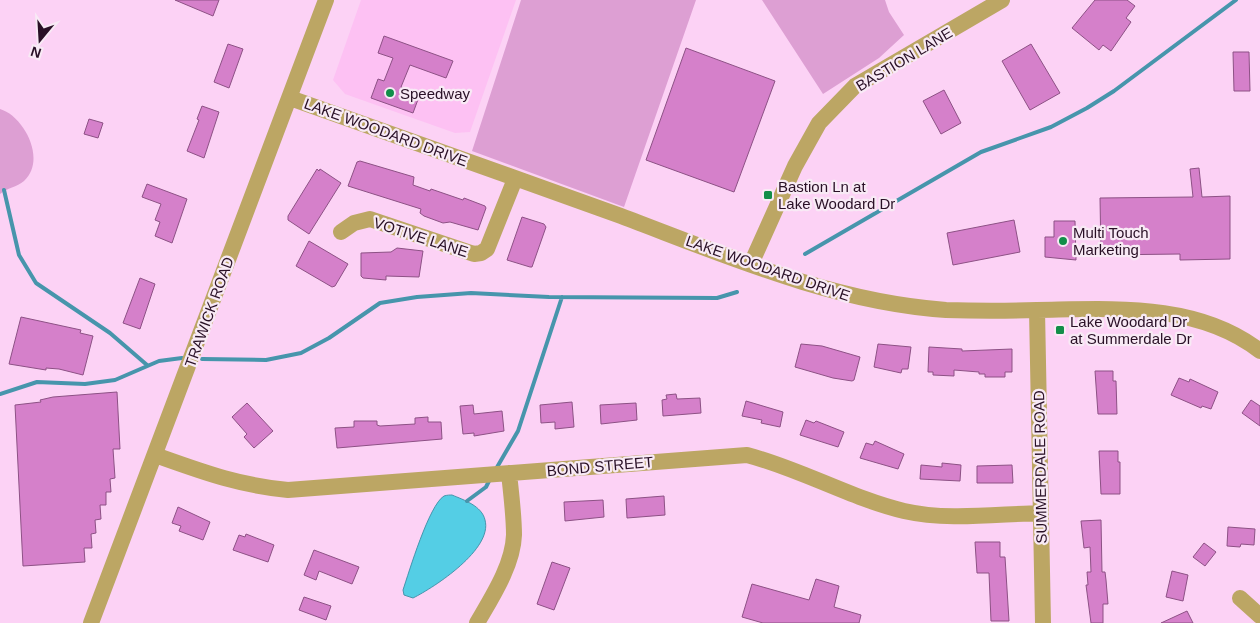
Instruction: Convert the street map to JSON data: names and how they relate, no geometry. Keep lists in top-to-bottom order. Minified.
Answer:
{"streets":{"street":["BASTION LANE","LAKE WOODARD DRIVE","VOTIVE LANE","TRAWICK ROAD","BOND STREET","SUMMERDALE ROAD"]},"crossings":[["BASTION LANE","LAKE WOODARD DRIVE"],["LAKE WOODARD DRIVE","VOTIVE LANE"],["LAKE WOODARD DRIVE","TRAWICK ROAD"],["LAKE WOODARD DRIVE","SUMMERDALE ROAD"],["TRAWICK ROAD","BOND STREET"],["BOND STREET","SUMMERDALE ROAD"]],"places":{"other":["Speedway","Multi Touch Marketing"],"transit":["Bastion Ln at Lake Woodard Dr","Lake Woodard Dr at Summerdale Dr"]},"north":"bottom"}
